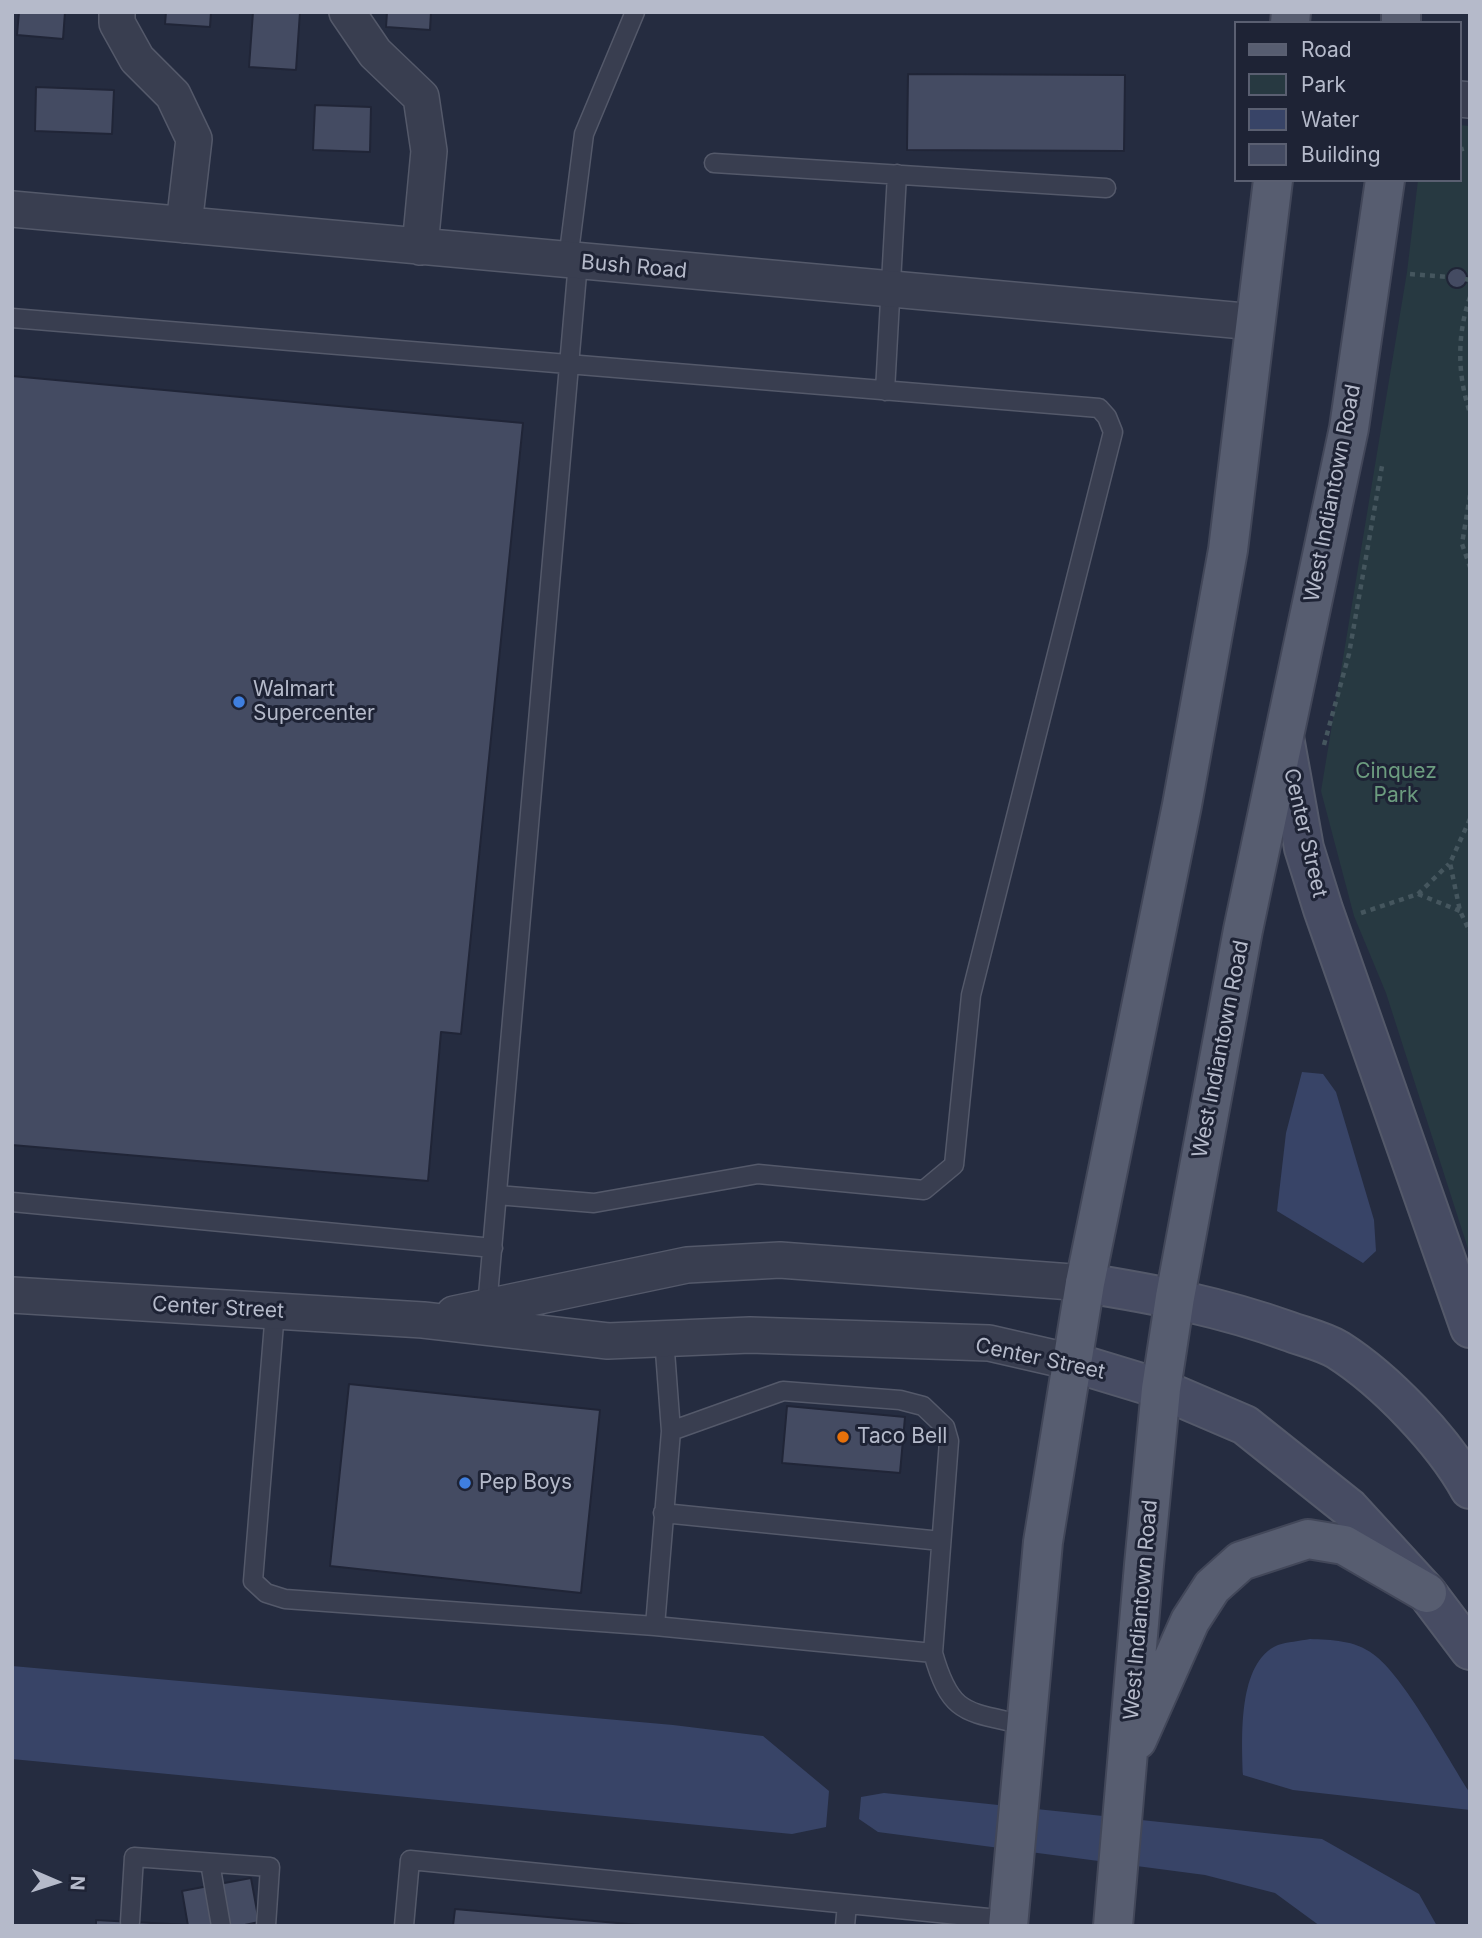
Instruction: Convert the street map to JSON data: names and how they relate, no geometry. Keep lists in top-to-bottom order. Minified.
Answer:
{"streets":{"main road":["West Indiantown Road"],"street":["Bush Road","Center Street"]},"crossings":[["West Indiantown Road","Center Street"]],"parks":["Cinquez Park"],"places":["Walmart Supercenter","Taco Bell","Pep Boys"],"legend":["Road","Park","Water","Building"],"north":"right"}
